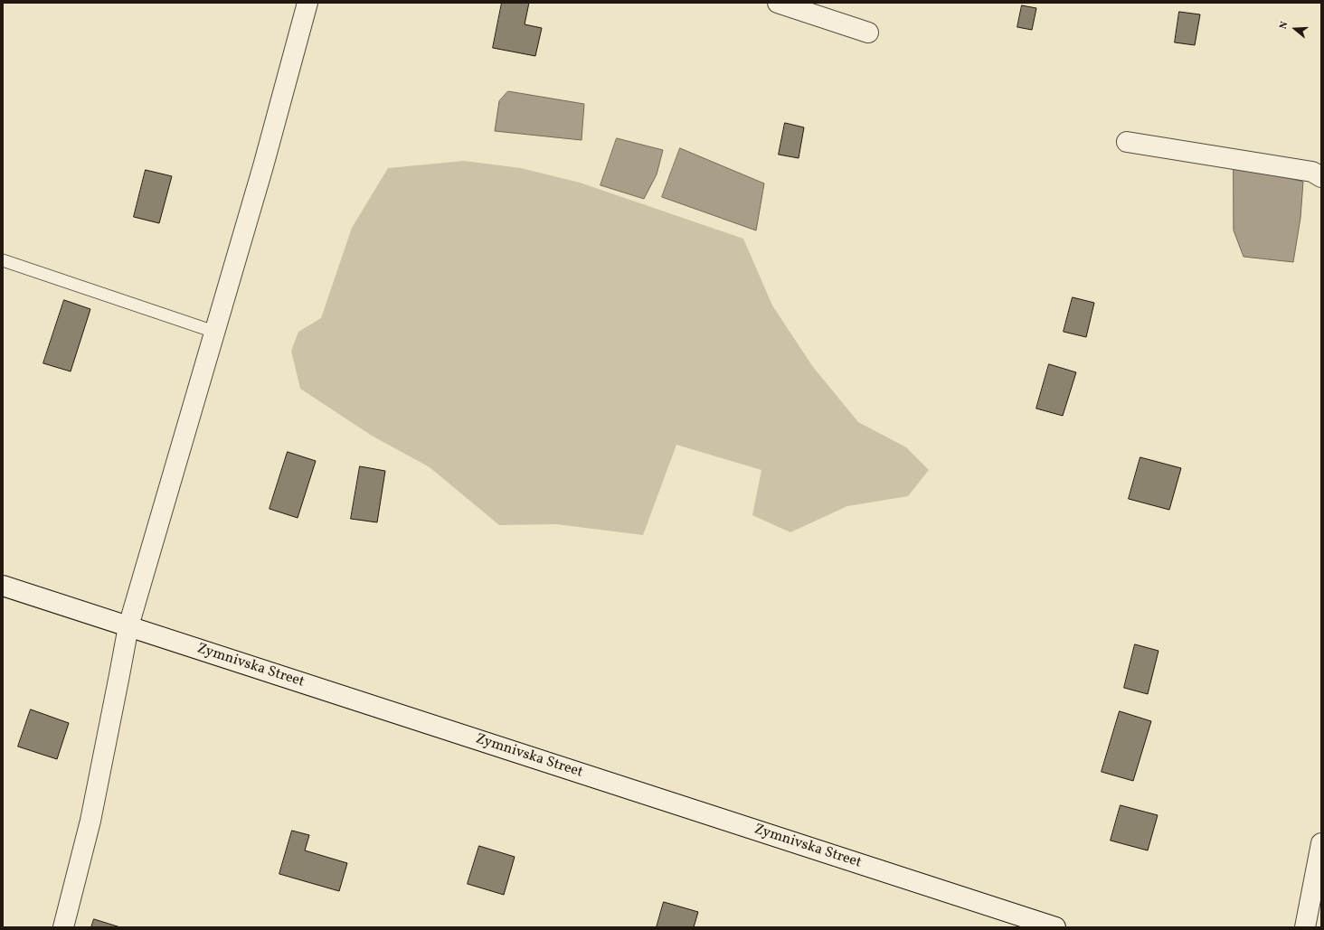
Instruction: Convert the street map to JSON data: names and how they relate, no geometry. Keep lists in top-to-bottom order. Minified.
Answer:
{"streets":{"street":["Zymnivska Street"]},"north":"left"}
